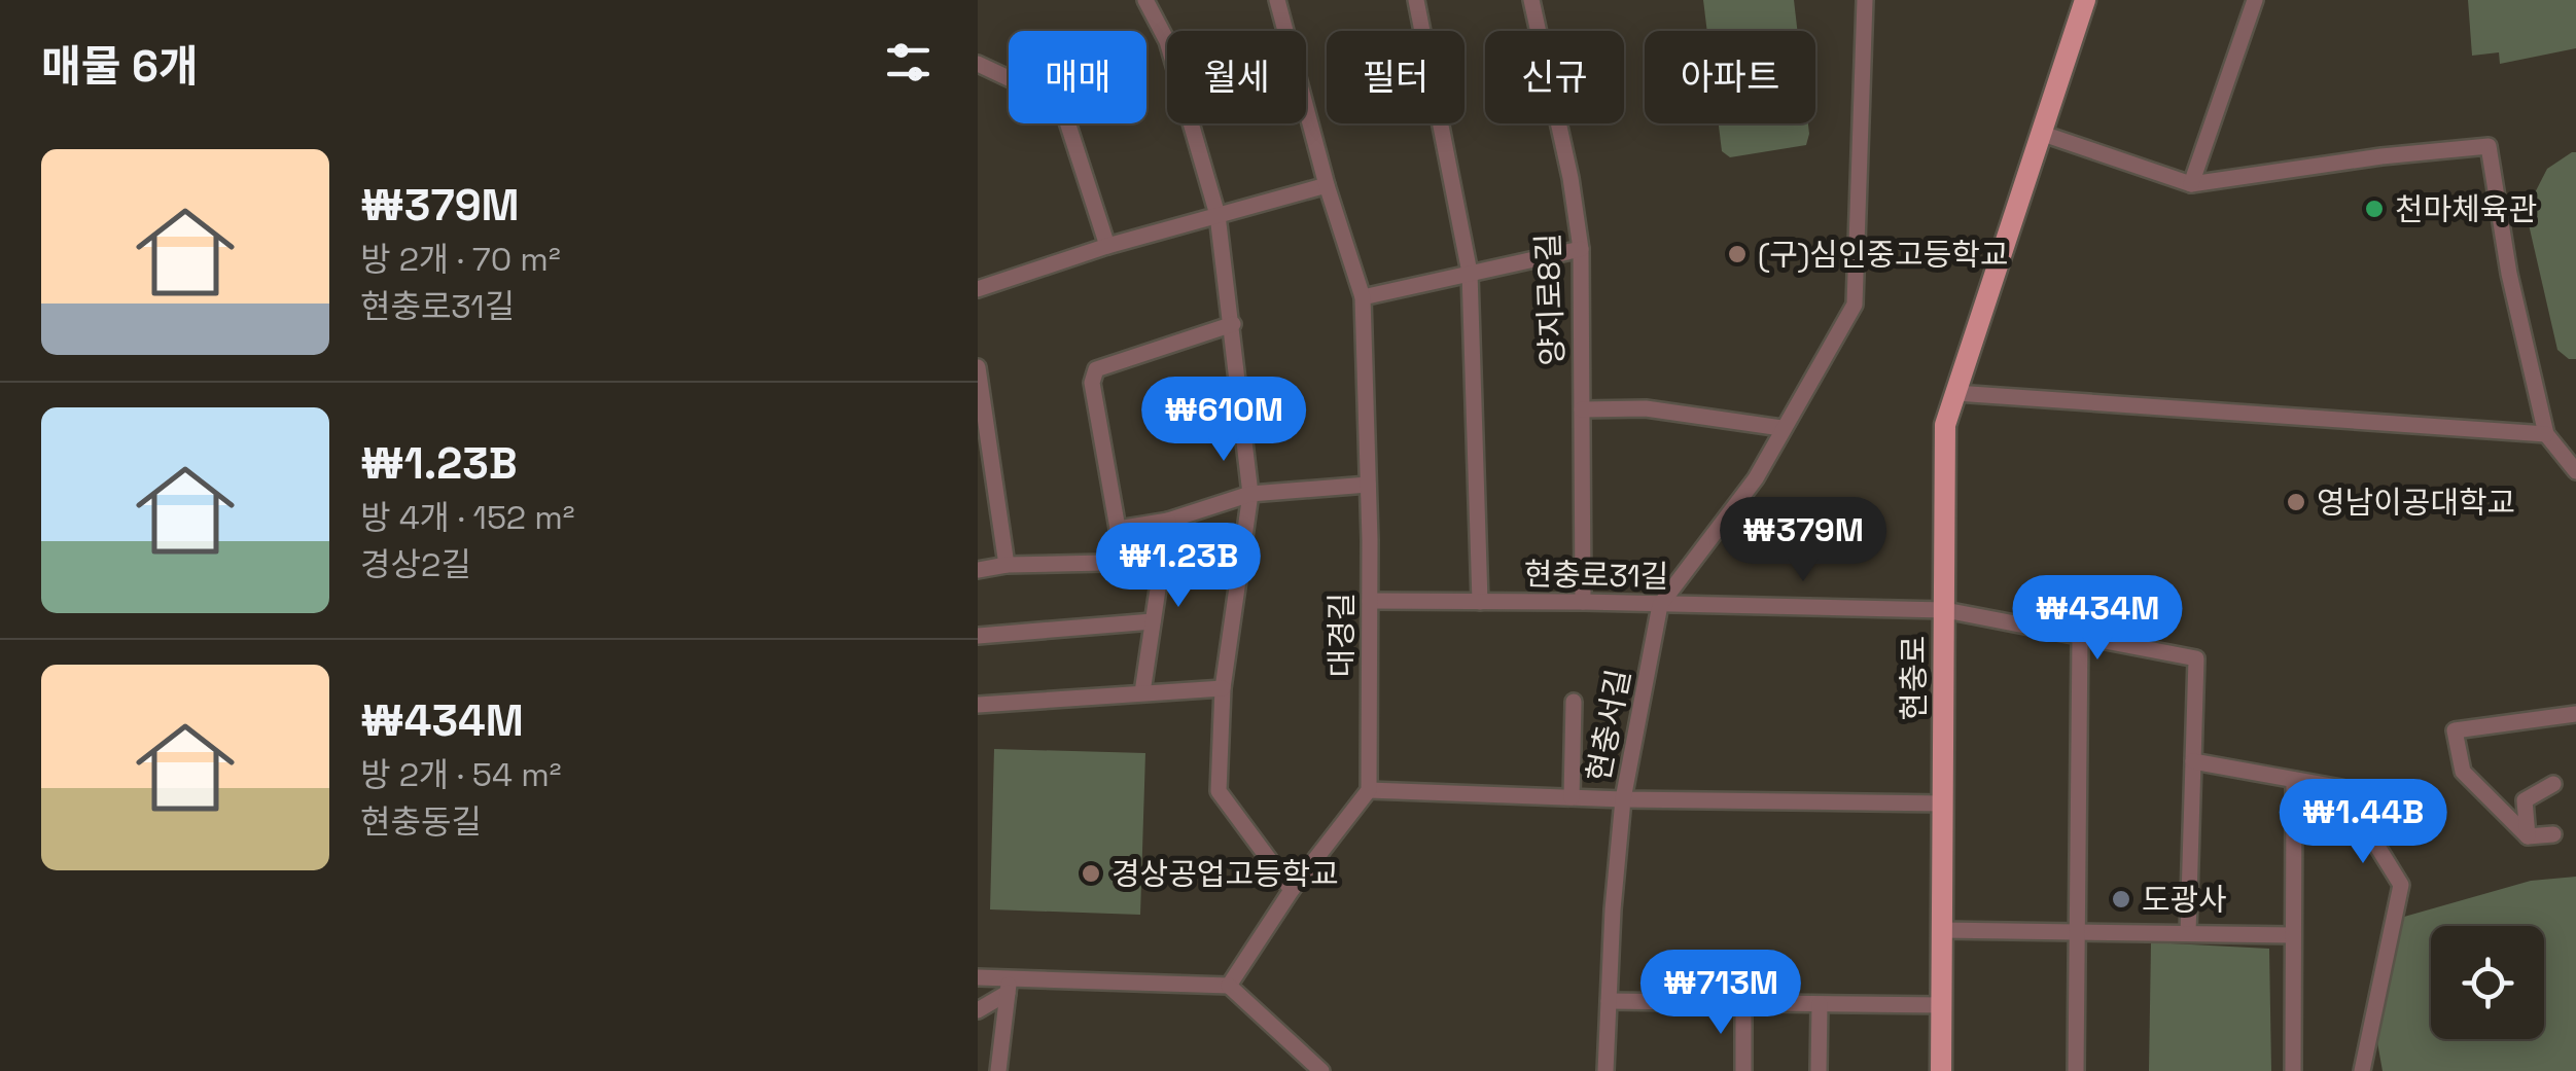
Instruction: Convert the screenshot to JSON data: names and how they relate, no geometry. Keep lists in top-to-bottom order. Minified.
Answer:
{"streets":{"main road":["현충로"],"street":["양지로8길","현충로31길","대경길","현충서길"]},"crossings":[["양지로8길","현충로31길"],["현충로31길","대경길"],["현충로31길","현충로"],["현충로31길","현충서길"]],"places":["천마체육관","(구)심인중고등학교","영남이공대학교","경상공업고등학교","도광사"],"page":{"heading":"매물 6개","chip":["매매","월세","필터","신규","아파트"],"list":[{"name":"₩379M","note":"방 2개 · 70 m² · 현충로31길"},{"name":"₩1.23B","note":"방 4개 · 152 m² · 경상2길"},{"name":"₩434M","note":"방 2개 · 54 m² · 현충동길"}],"price":["₩610M","₩379M","₩1.23B","₩434M","₩1.44B","₩713M"]}}
